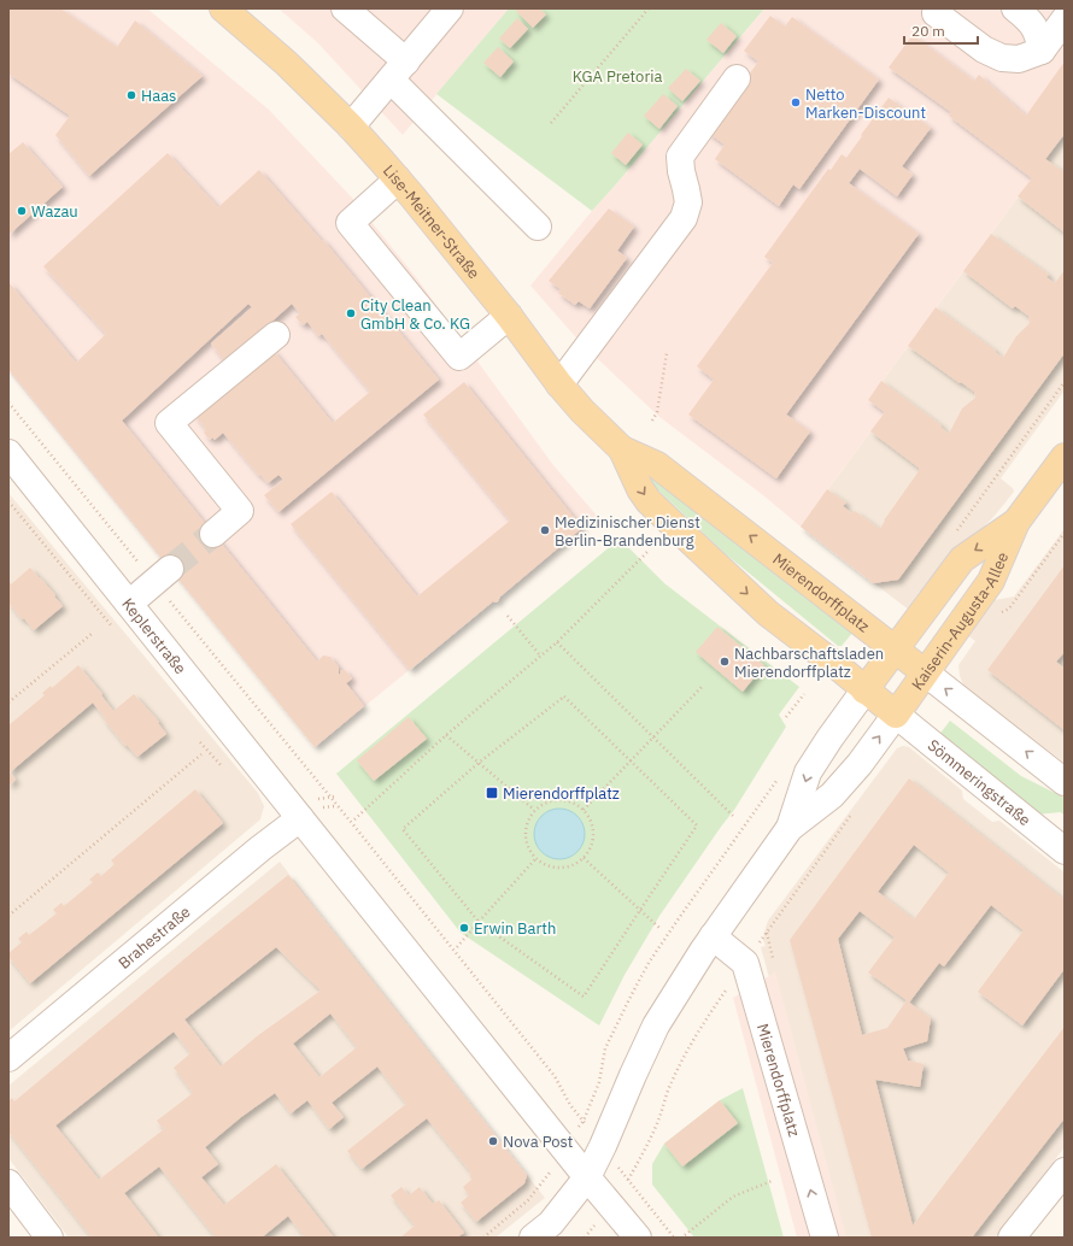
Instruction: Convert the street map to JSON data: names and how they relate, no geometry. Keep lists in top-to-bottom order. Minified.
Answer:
{"streets":{"main road":["Lise-Meitner-Straße","Mierendorffplatz","Kaiserin-Augusta-Allee"],"street":["Keplerstraße","Sömmeringstraße","Brahestraße"]},"crossings":[["Lise-Meitner-Straße","Mierendorffplatz"],["Lise-Meitner-Straße","Kaiserin-Augusta-Allee"],["Mierendorffplatz","Kaiserin-Augusta-Allee"],["Kaiserin-Augusta-Allee","Sömmeringstraße"],["Keplerstraße","Brahestraße"]],"one_way":["Mierendorffplatz"],"parks":["KGA Pretoria"],"places":{"other":["Haas","Netto Marken-Discount","Wazau","City Clean GmbH & Co. KG","Medizinischer Dienst Berlin-Brandenburg","Nachbarschaftsladen Mierendorffplatz","Erwin Barth","Nova Post"],"transit":["Mierendorffplatz"]},"scale_bar":"20 m"}
